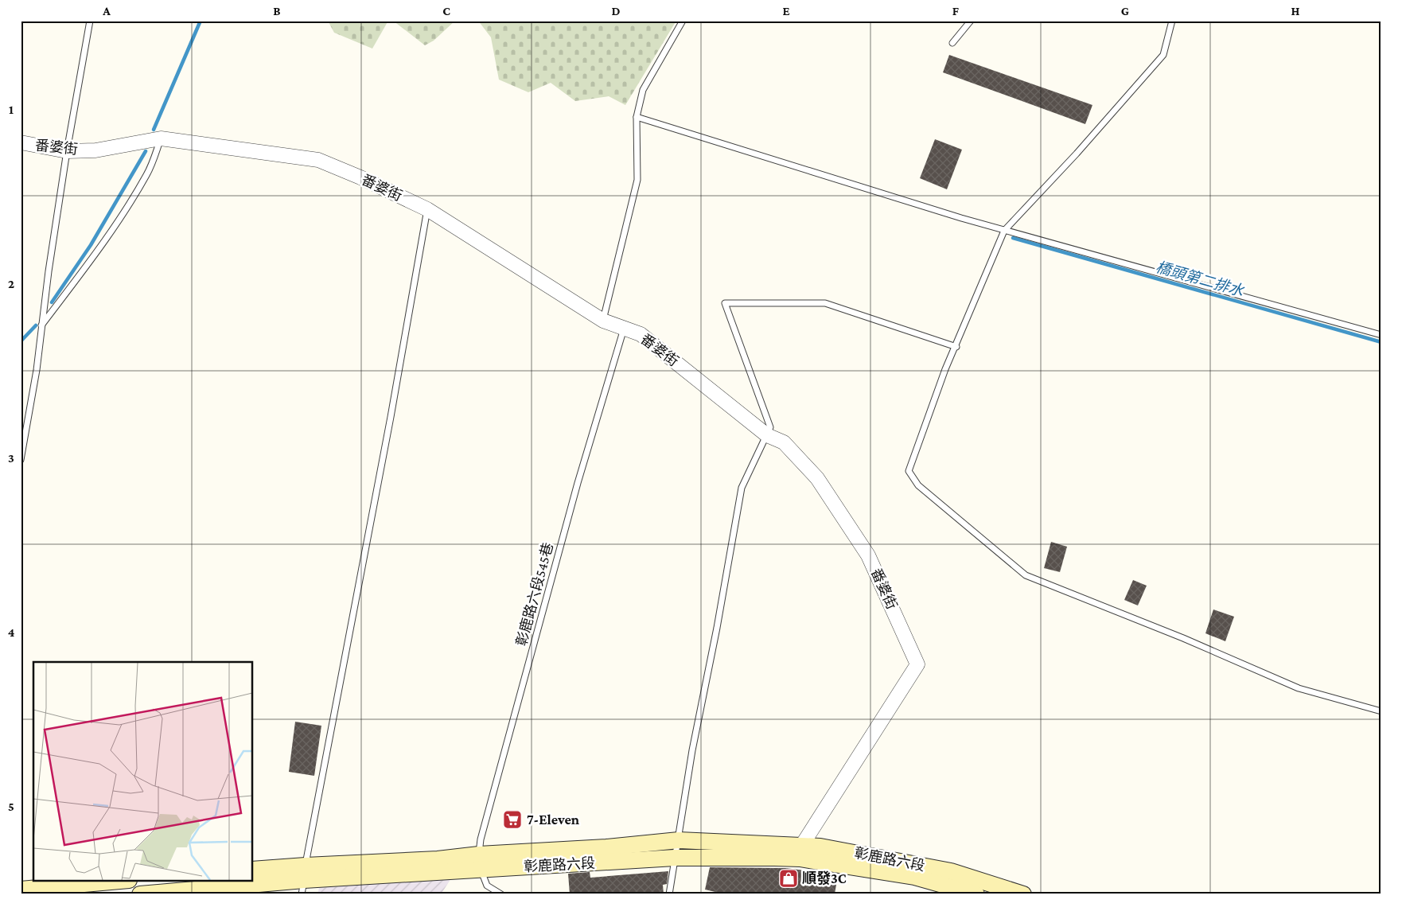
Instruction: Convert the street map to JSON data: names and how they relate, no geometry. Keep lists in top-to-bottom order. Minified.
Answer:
{"streets":{"main road":["彰鹿路六段"],"street":["番婆街"],"lane":["彰鹿路六段545巷"]},"crossings":[["番婆街","彰鹿路六段545巷"],["番婆街","彰鹿路六段"],["彰鹿路六段545巷","彰鹿路六段"]],"water":["橋頭第二排水"],"places":{"supermarket":["7-Eleven"],"shop":["順發3C"]},"grid":{"columns":["A","B","C","D","E","F","G","H"],"rows":["1","2","3","4","5"]}}
